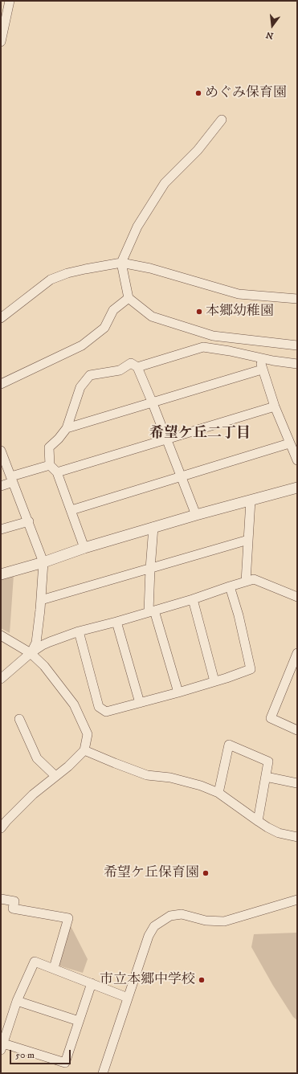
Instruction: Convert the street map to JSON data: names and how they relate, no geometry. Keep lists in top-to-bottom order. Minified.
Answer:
{"districts":["希望ケ丘二丁目"],"places":["めぐみ保育園","本郷幼稚園","希望ケ丘保育園","市立本郷中学校"],"scale_bar":"50 m","north":"bottom"}
